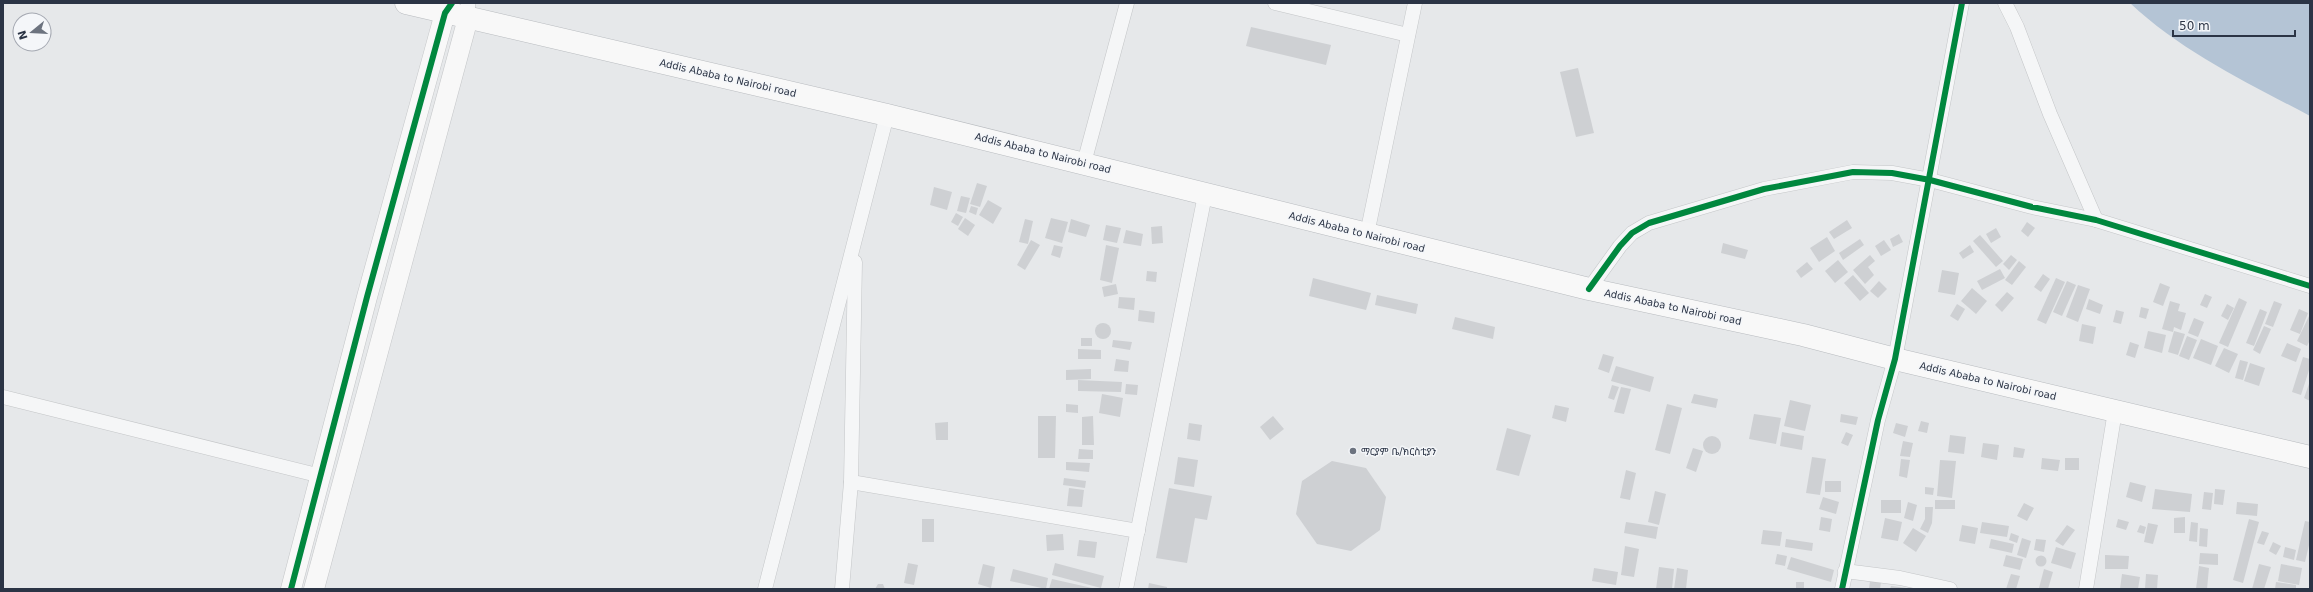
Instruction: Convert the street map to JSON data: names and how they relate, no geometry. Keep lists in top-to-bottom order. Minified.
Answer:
{"streets":{"highway":["Addis Ababa to Nairobi road"]},"places":["ማርያም ቤ/ክርስቲያን"],"scale_bar":"50 m","north":"left"}
